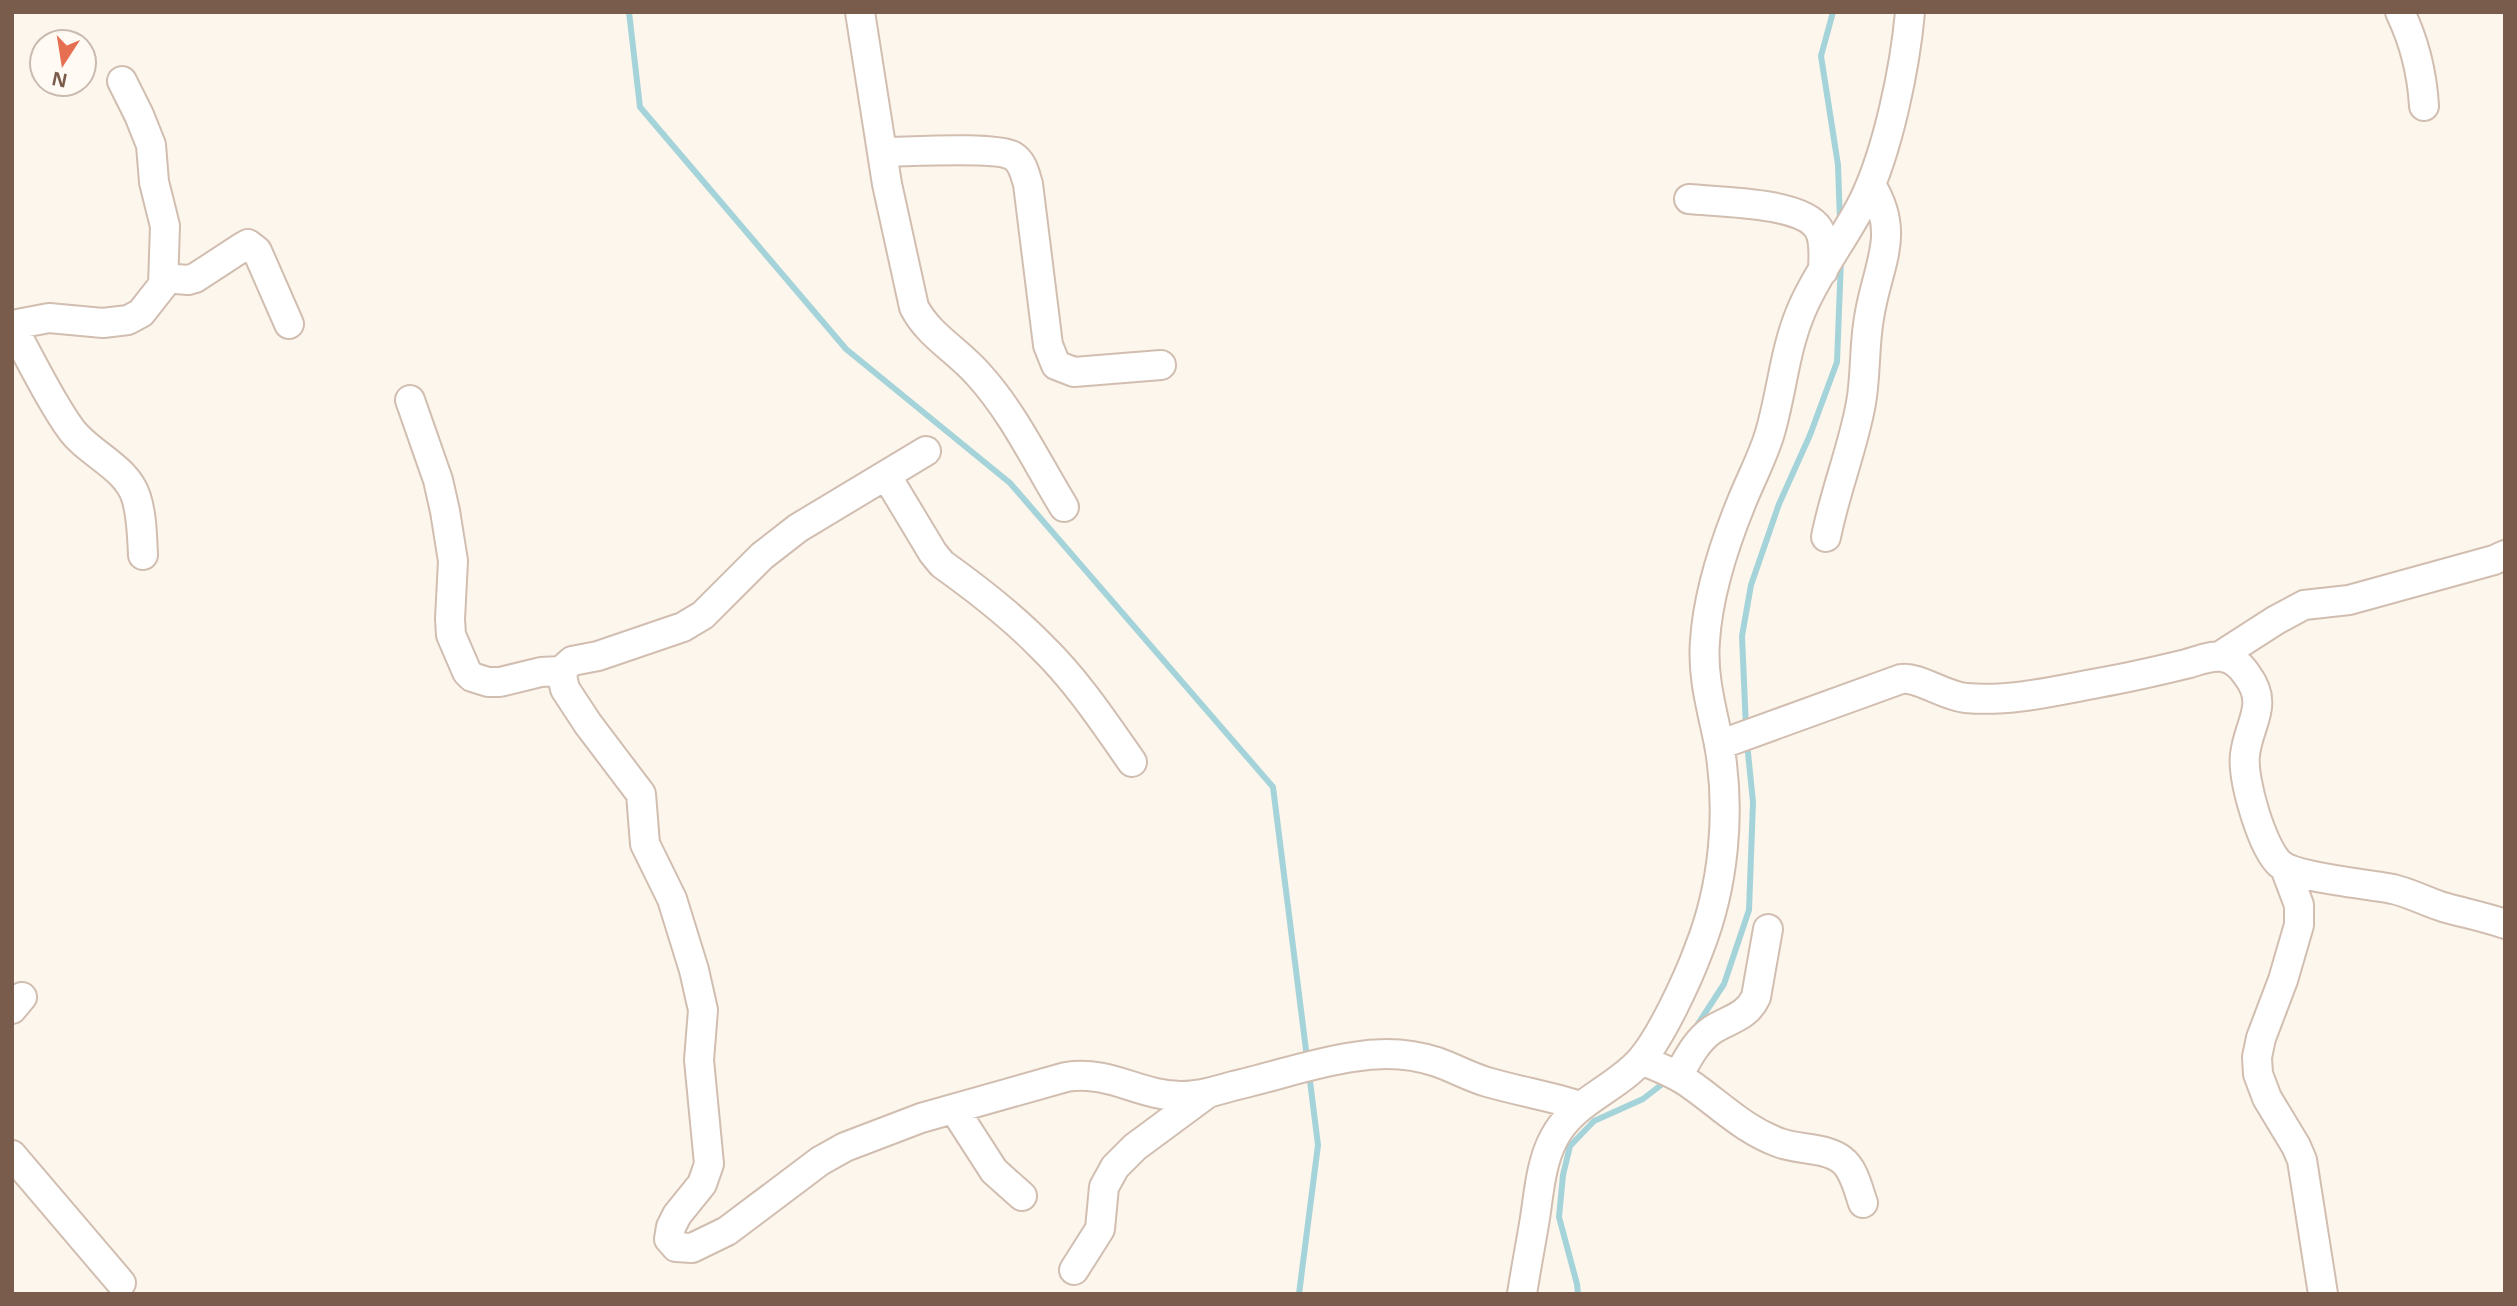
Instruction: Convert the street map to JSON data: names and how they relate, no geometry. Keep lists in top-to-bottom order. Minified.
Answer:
{"north":"bottom"}
